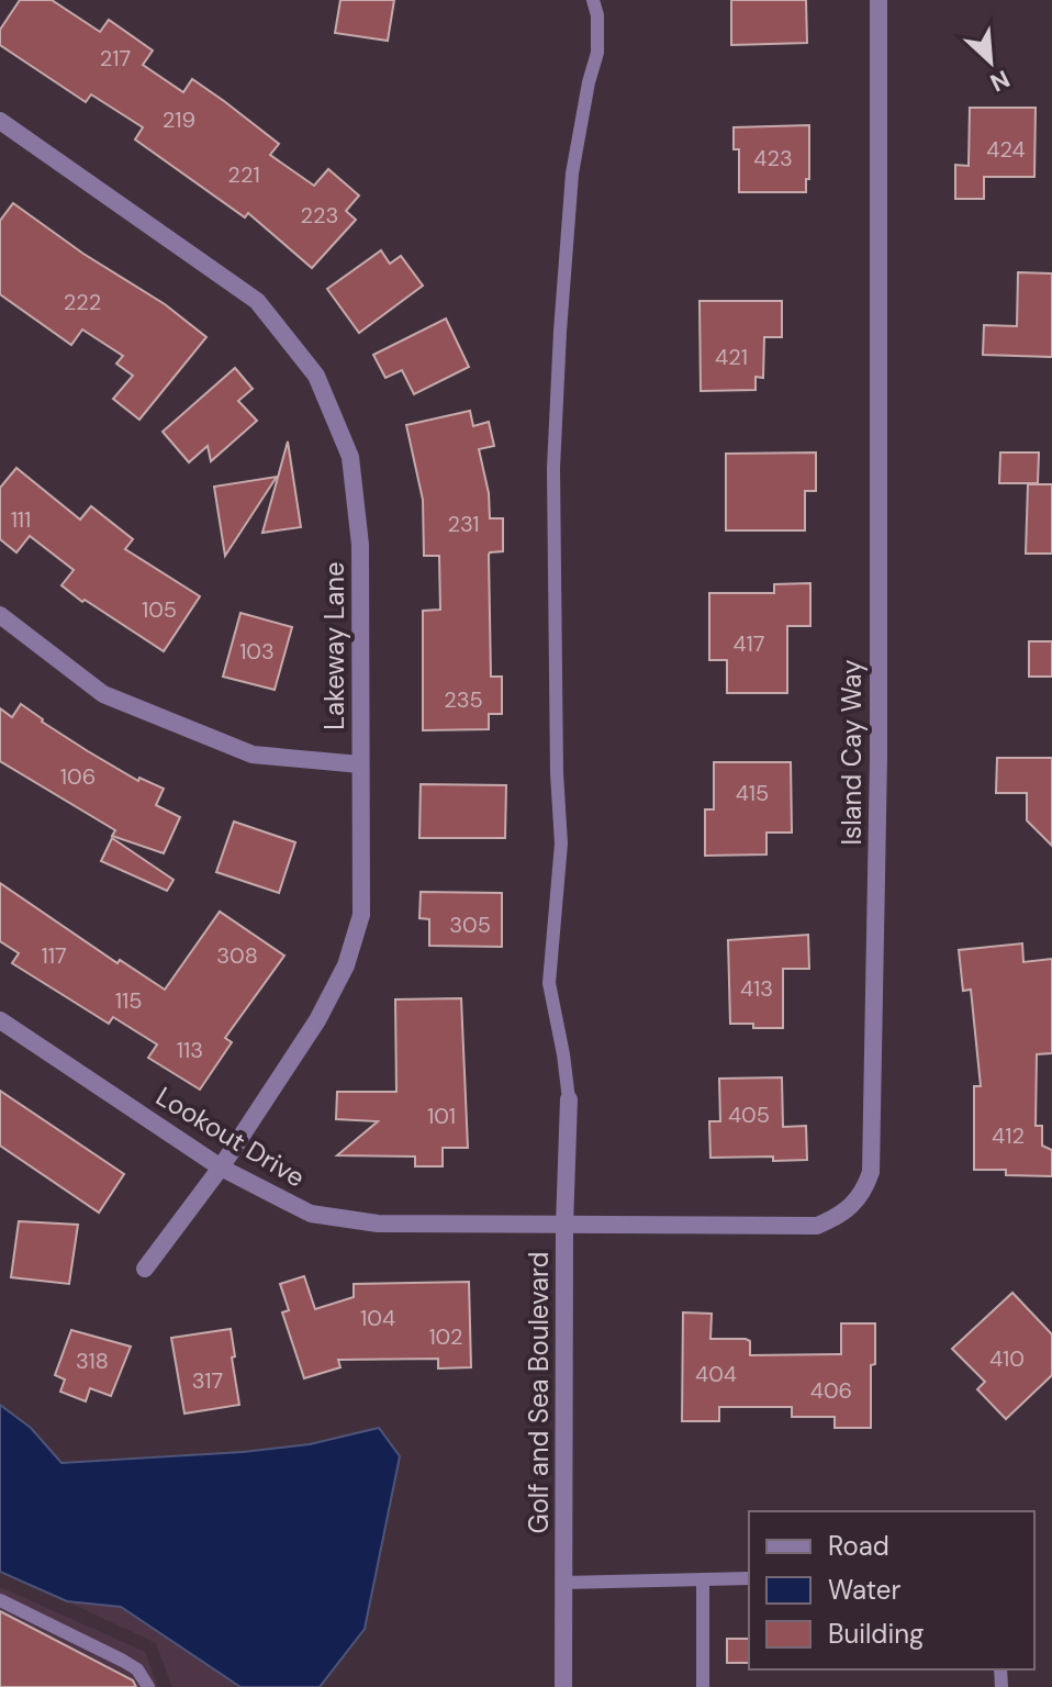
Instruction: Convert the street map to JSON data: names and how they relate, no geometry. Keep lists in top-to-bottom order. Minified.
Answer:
{"streets":{"street":["Lakeway Lane","Island Cay Way","Lookout Drive","Golf and Sea Boulevard"]},"crossings":[["Lakeway Lane","Lookout Drive"],["Island Cay Way","Lookout Drive"],["Island Cay Way","Golf and Sea Boulevard"],["Lookout Drive","Golf and Sea Boulevard"]],"house_numbers":["217","219","424","423","221","223","222","421","111","231","105","417","103","235","106","415","305","117","308","413","115","113","405","101","412","104","102","410","318","404","317","406"],"legend":["Road","Water","Building"],"north":"bottom right"}
